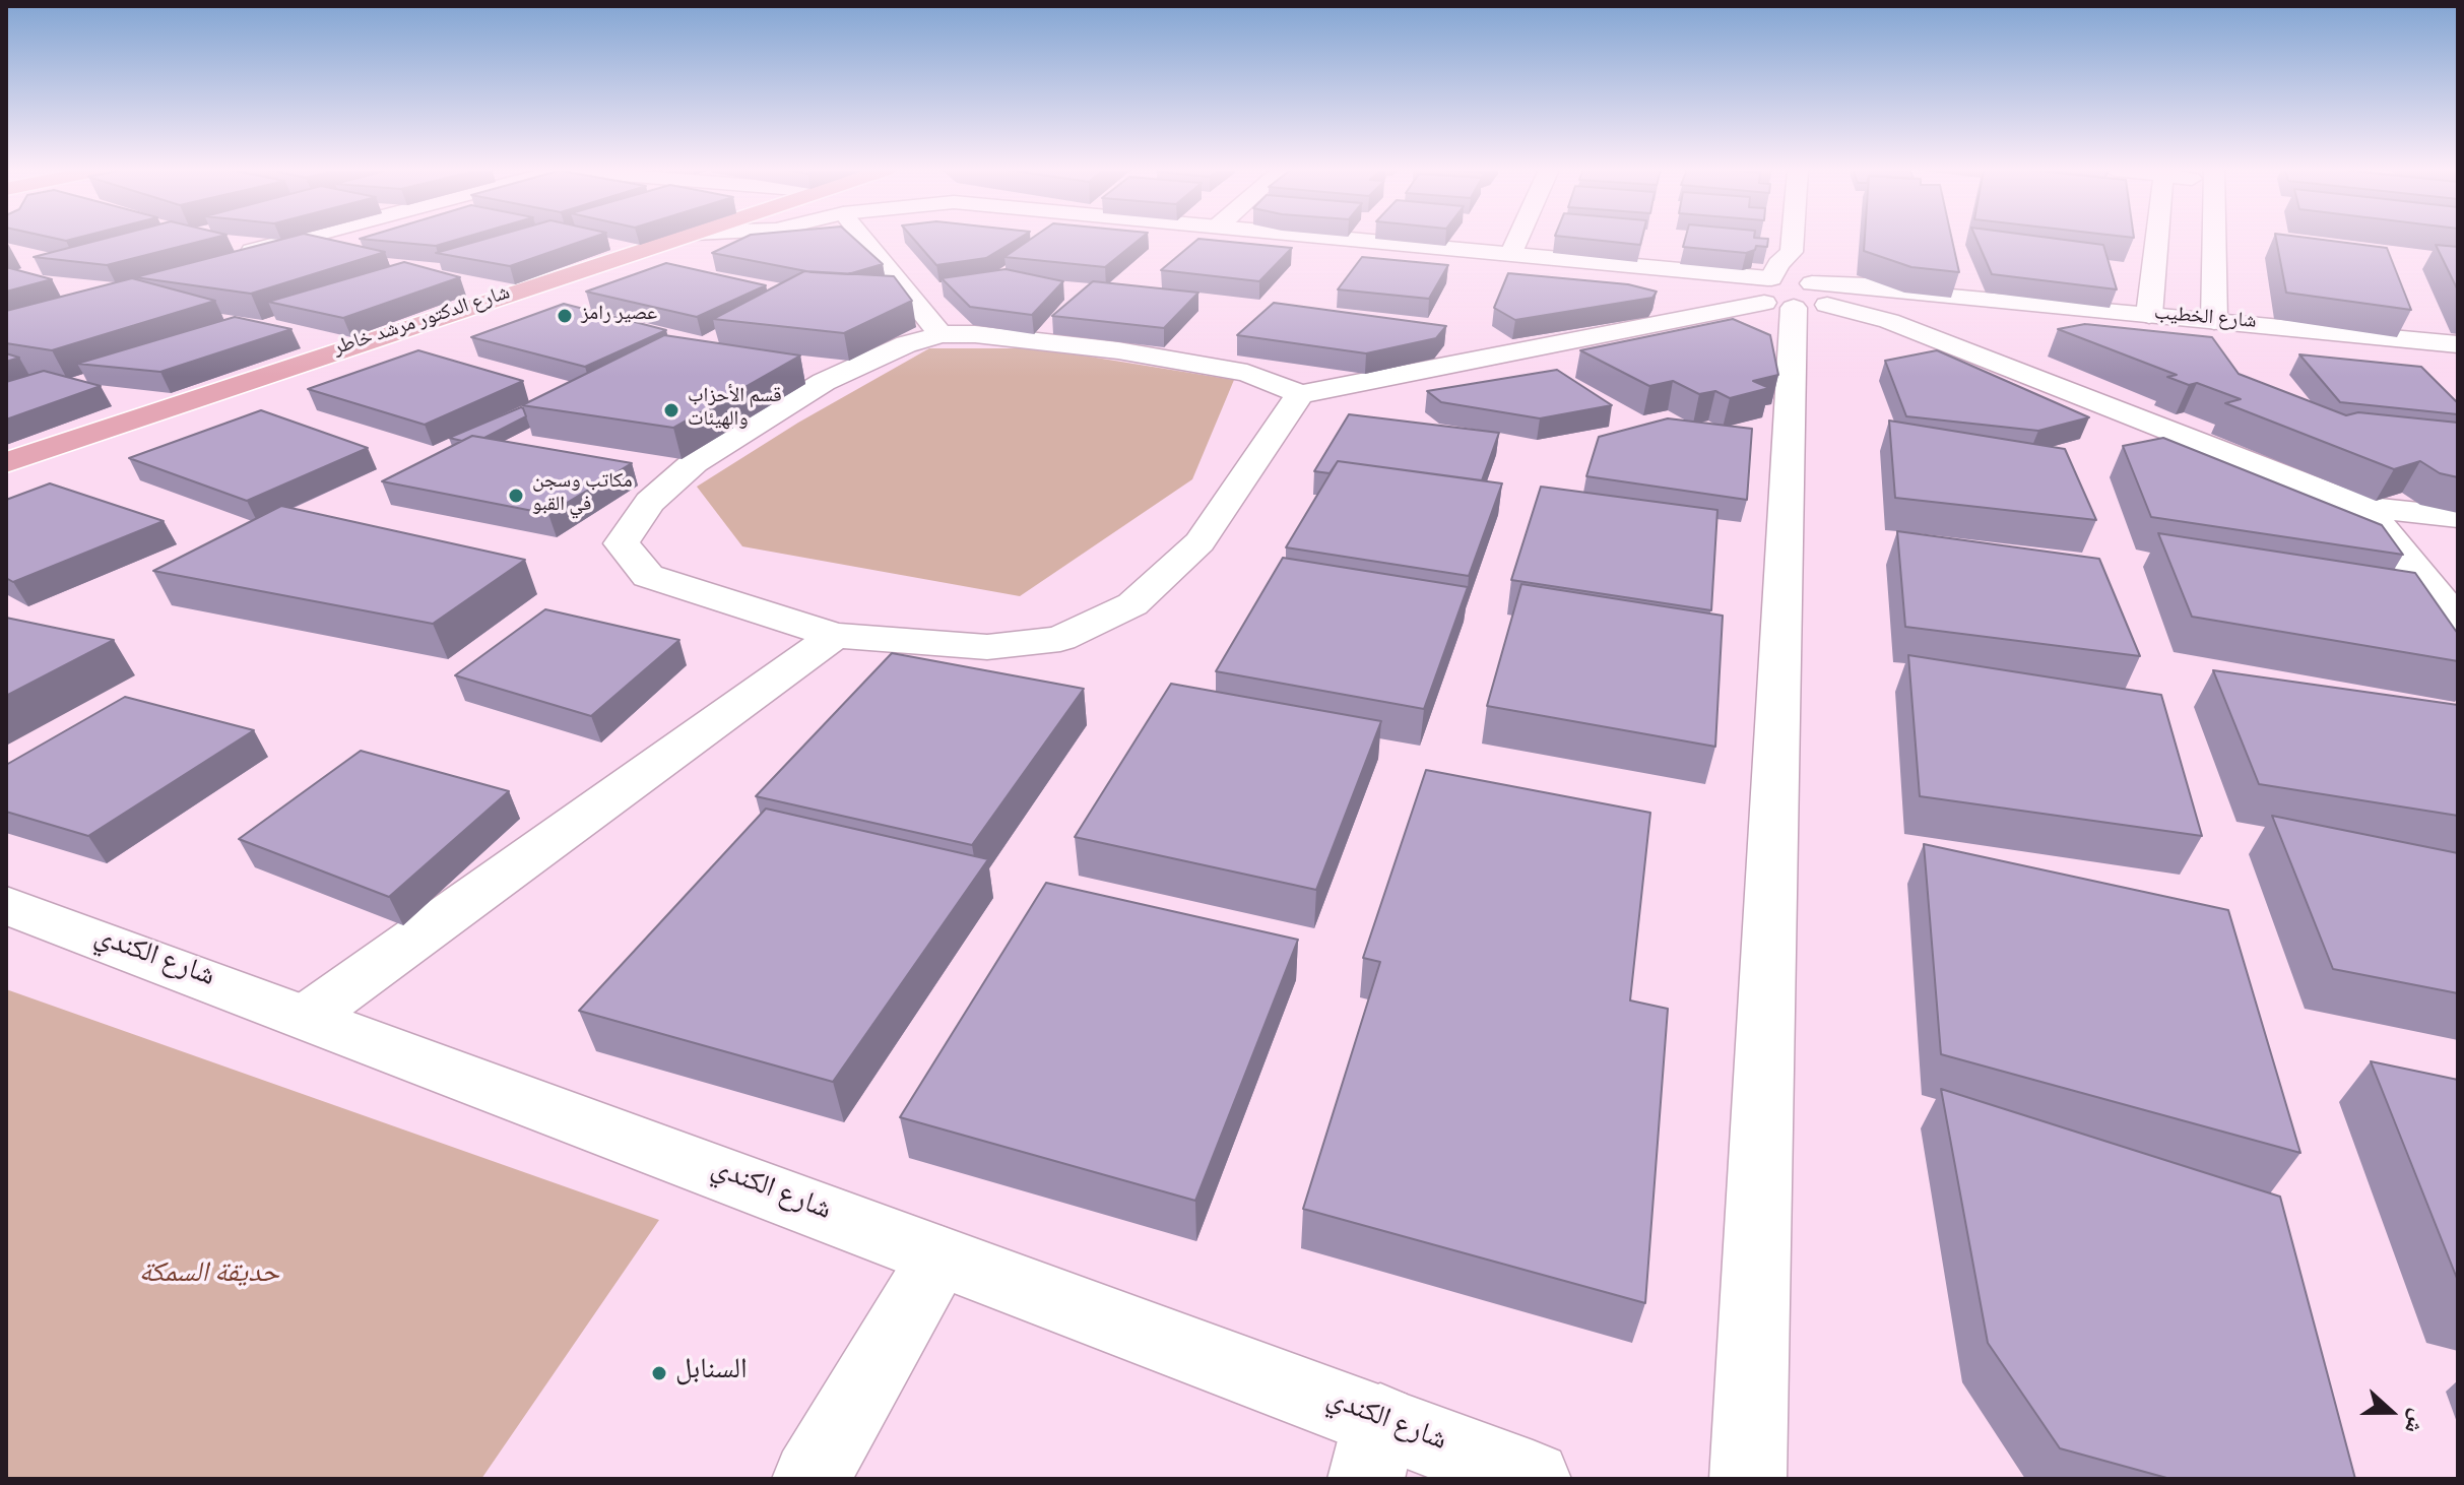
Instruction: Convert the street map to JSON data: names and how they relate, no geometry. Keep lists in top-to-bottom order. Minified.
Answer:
{"streets":{"main road":["شارع الدكتور مرشد خاطر"],"street":["شارع الخطيب","شارع الكندي"]},"parks":["حديقة السمكة"],"places":["عصير رامز","قسم الأحزاب والهيئات","مكاتب وسجن في القبو","السنابل"],"north":"right"}
